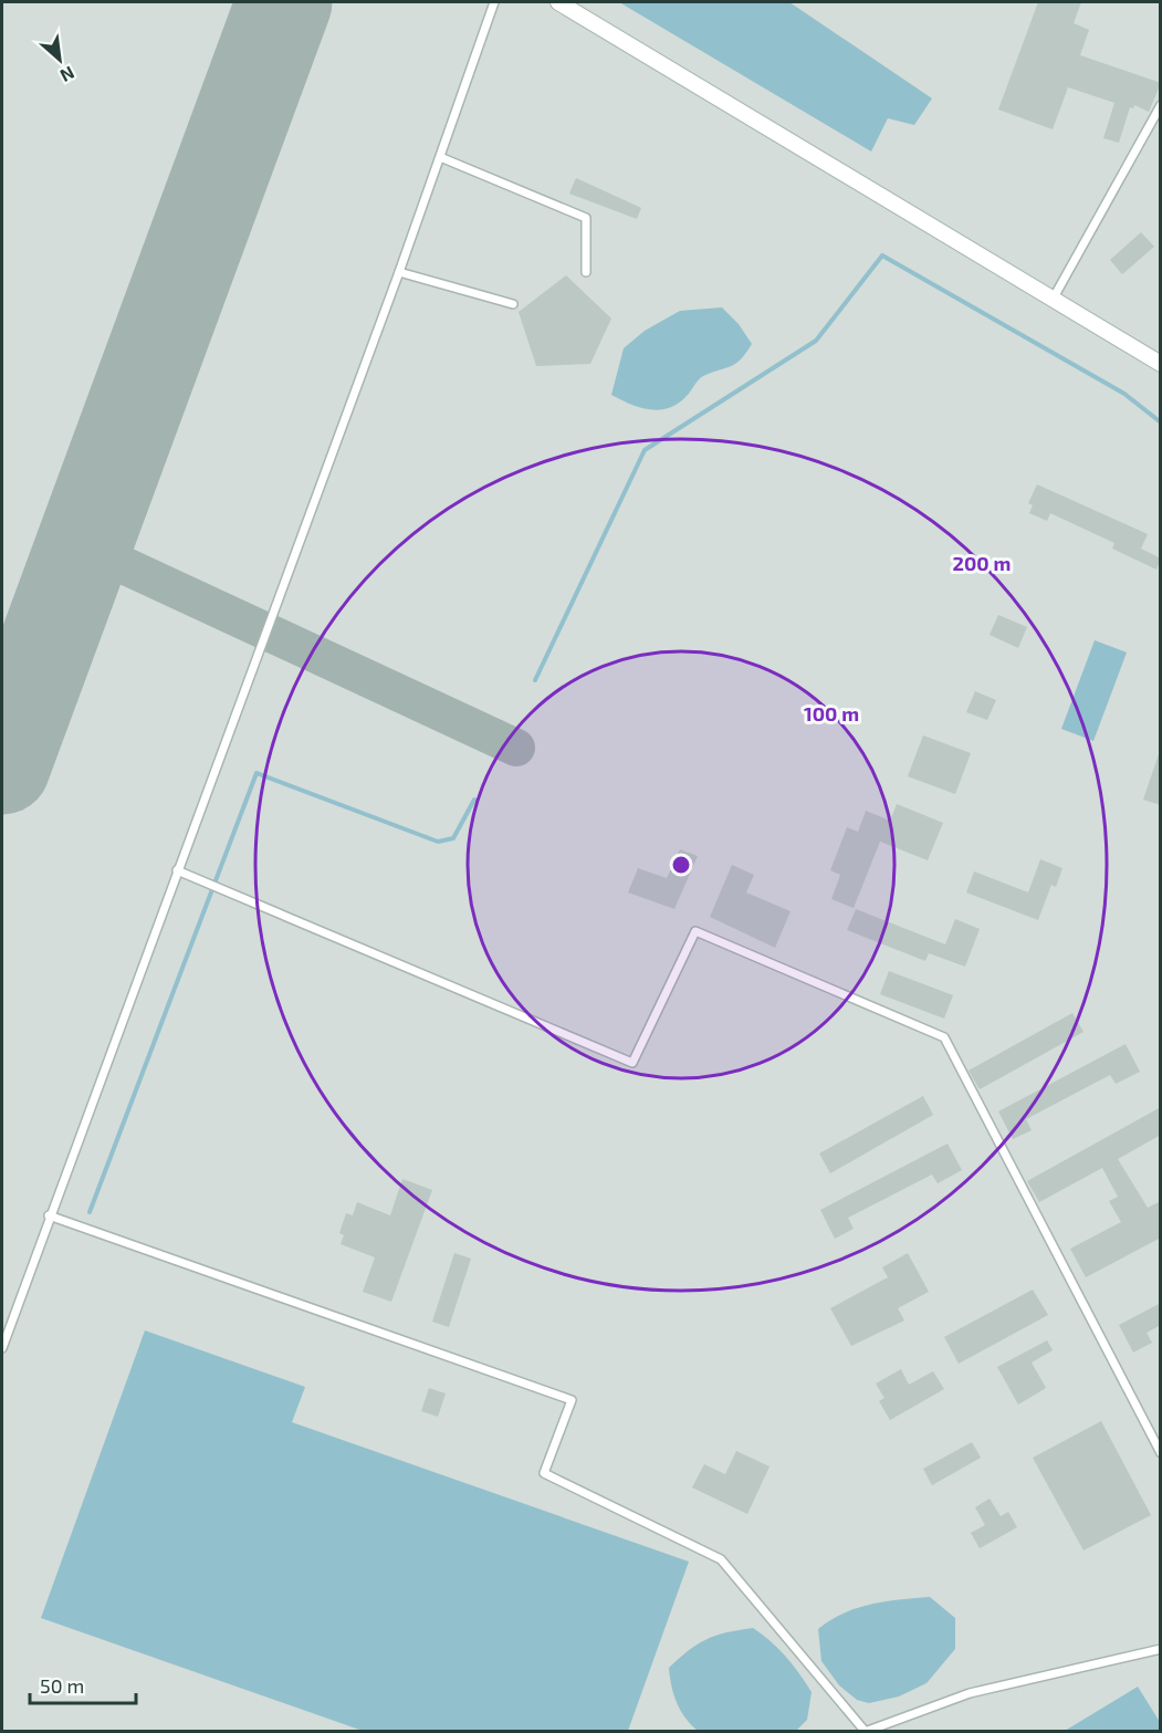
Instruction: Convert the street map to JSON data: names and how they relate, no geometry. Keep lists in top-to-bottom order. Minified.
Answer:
{"scale_bar":"50 m","north":"bottom right","rings":["200 m","100 m"]}
